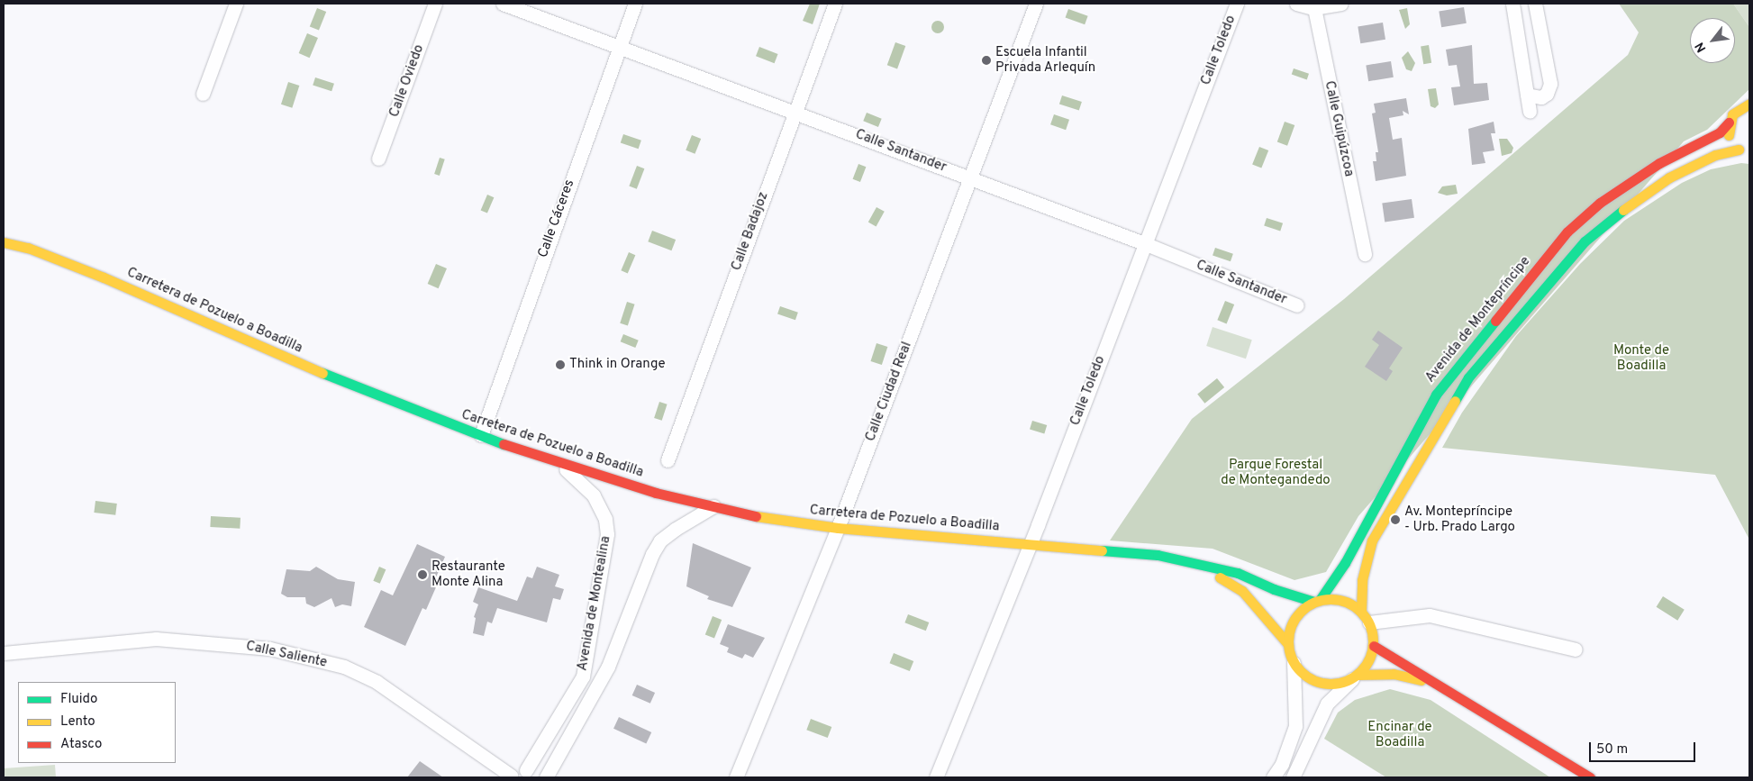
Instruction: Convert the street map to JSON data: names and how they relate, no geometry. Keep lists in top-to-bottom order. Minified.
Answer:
{"streets":{"main road":["Carretera de Pozuelo a Boadilla","Avenida de Montepríncipe"],"street":["Calle Toledo","Calle Oviedo","Calle Guipúzcoa","Calle Santander","Calle Cáceres","Calle Badajoz","Calle Ciudad Real","Avenida de Montealina","Calle Saliente"]},"crossings":[["Calle Toledo","Calle Santander"],["Calle Toledo","Carretera de Pozuelo a Boadilla"],["Calle Santander","Calle Cáceres"],["Calle Santander","Calle Badajoz"],["Calle Santander","Calle Ciudad Real"],["Calle Cáceres","Carretera de Pozuelo a Boadilla"],["Carretera de Pozuelo a Boadilla","Avenida de Montepríncipe"],["Carretera de Pozuelo a Boadilla","Calle Ciudad Real"],["Carretera de Pozuelo a Boadilla","Avenida de Montealina"]],"parks":["Monte de Boadilla","Parque Forestal de Montegandedo","Encinar de Boadilla"],"places":["Escuela Infantil Privada Arlequín","Think in Orange","Av. Montepríncipe - Urb. Prado Largo","Restaurante Monte Alina"],"legend":["Fluido","Lento","Atasco"],"scale_bar":"50 m","north":"bottom left"}
